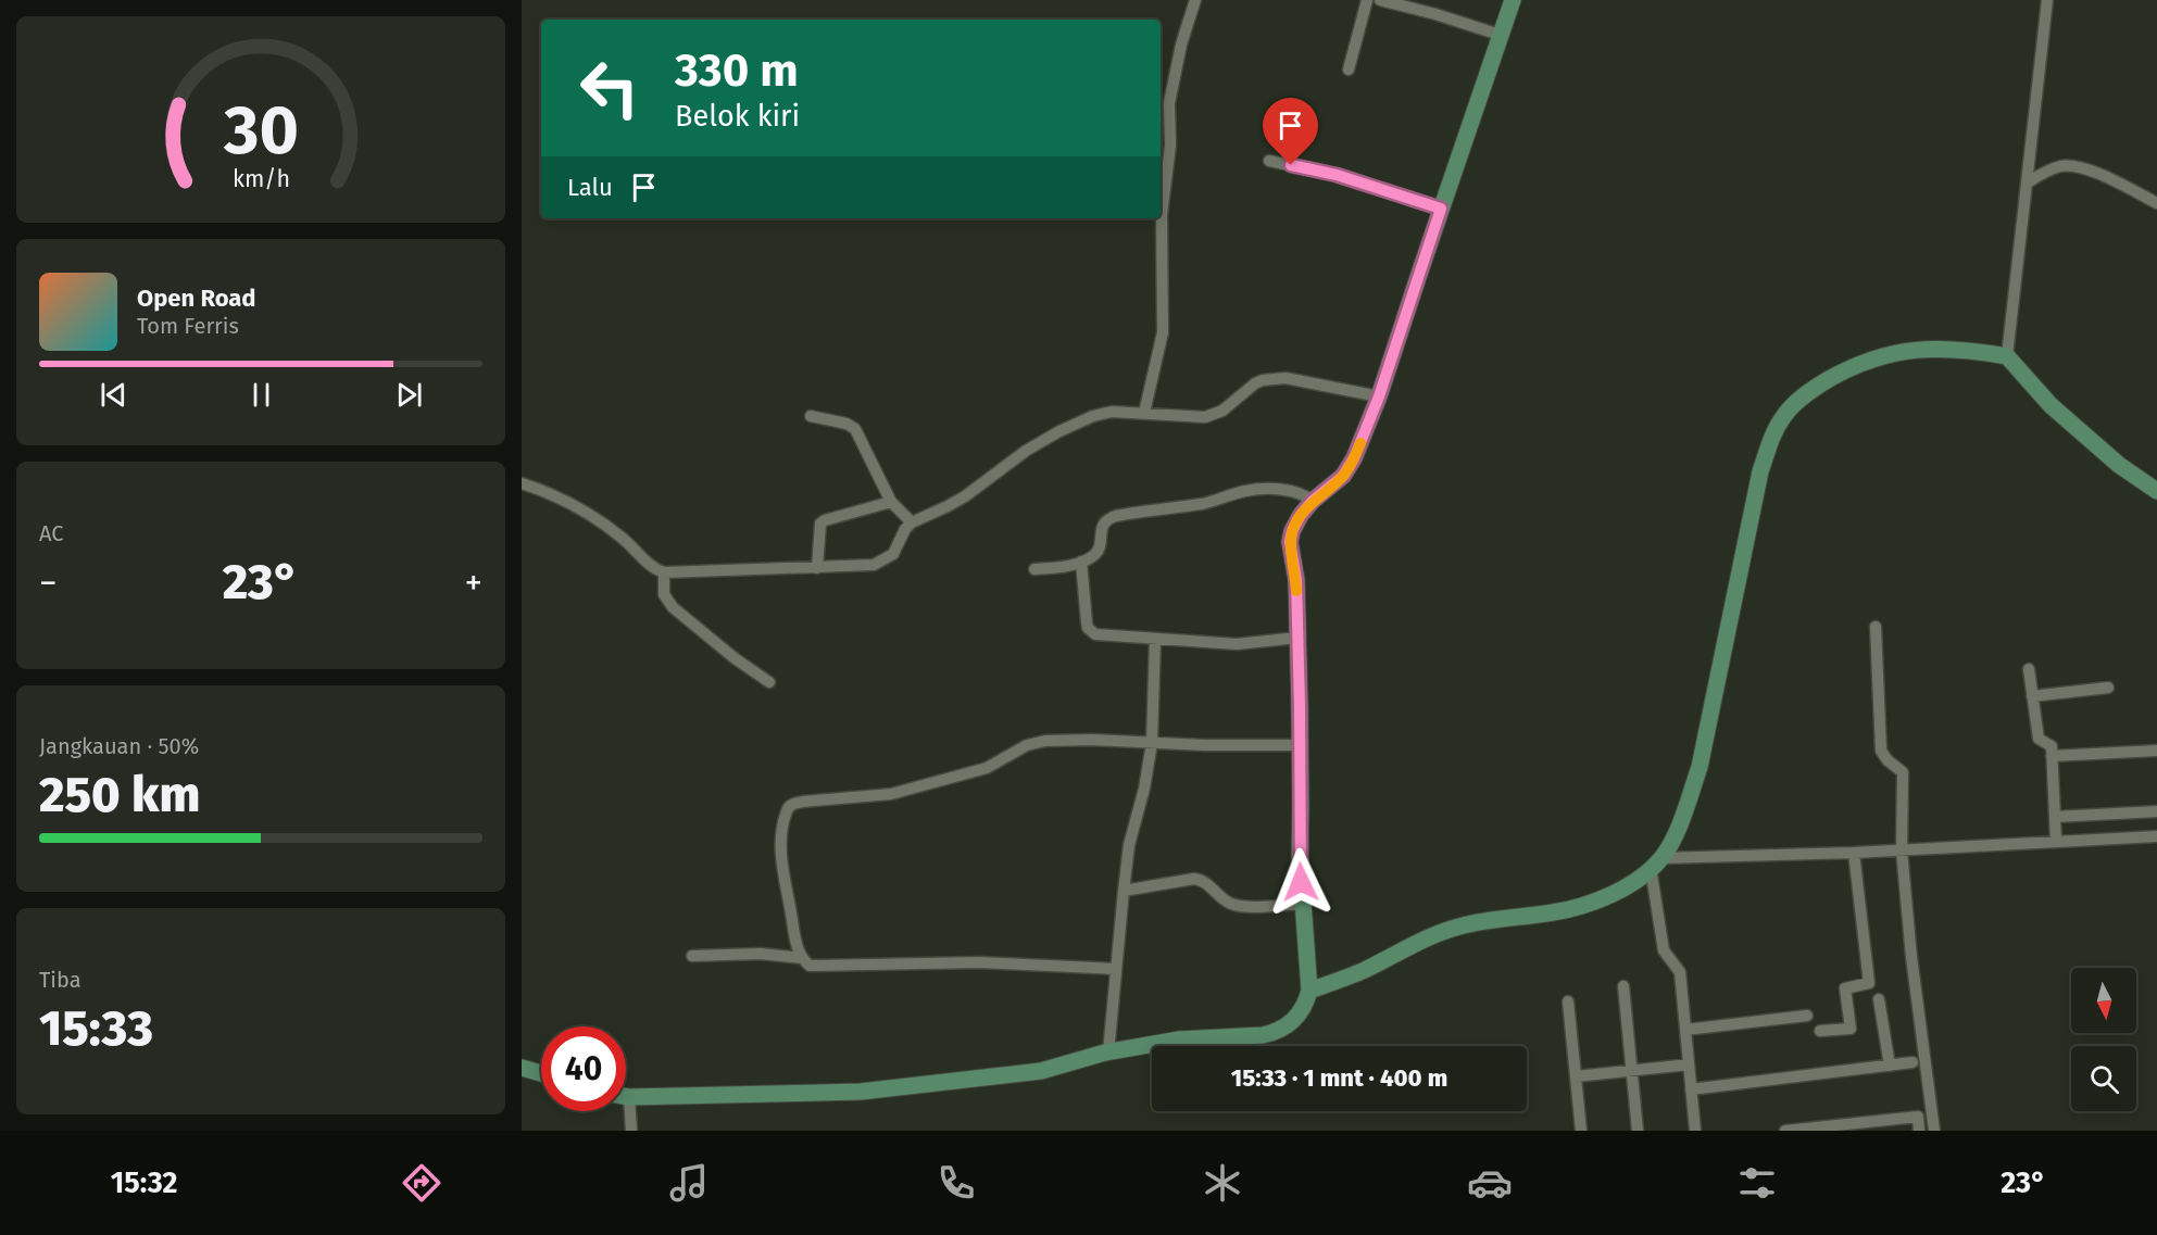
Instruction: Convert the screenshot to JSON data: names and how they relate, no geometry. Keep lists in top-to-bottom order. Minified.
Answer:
{"north":"bottom","page":{"turn":["330 m","Belok kiri"],"then":"Lalu","song":["Open Road","Tom Ferris"],"tile":["AC",["Jangkauan · 50%","250 km"],["Tiba","15:33"]],"heat":["−","23°","+"],"limit":"40","trip":"15:33 · 1 mnt · 400 m","tabs":["15:32","23°"],"gauge":["30","km/h"]}}
